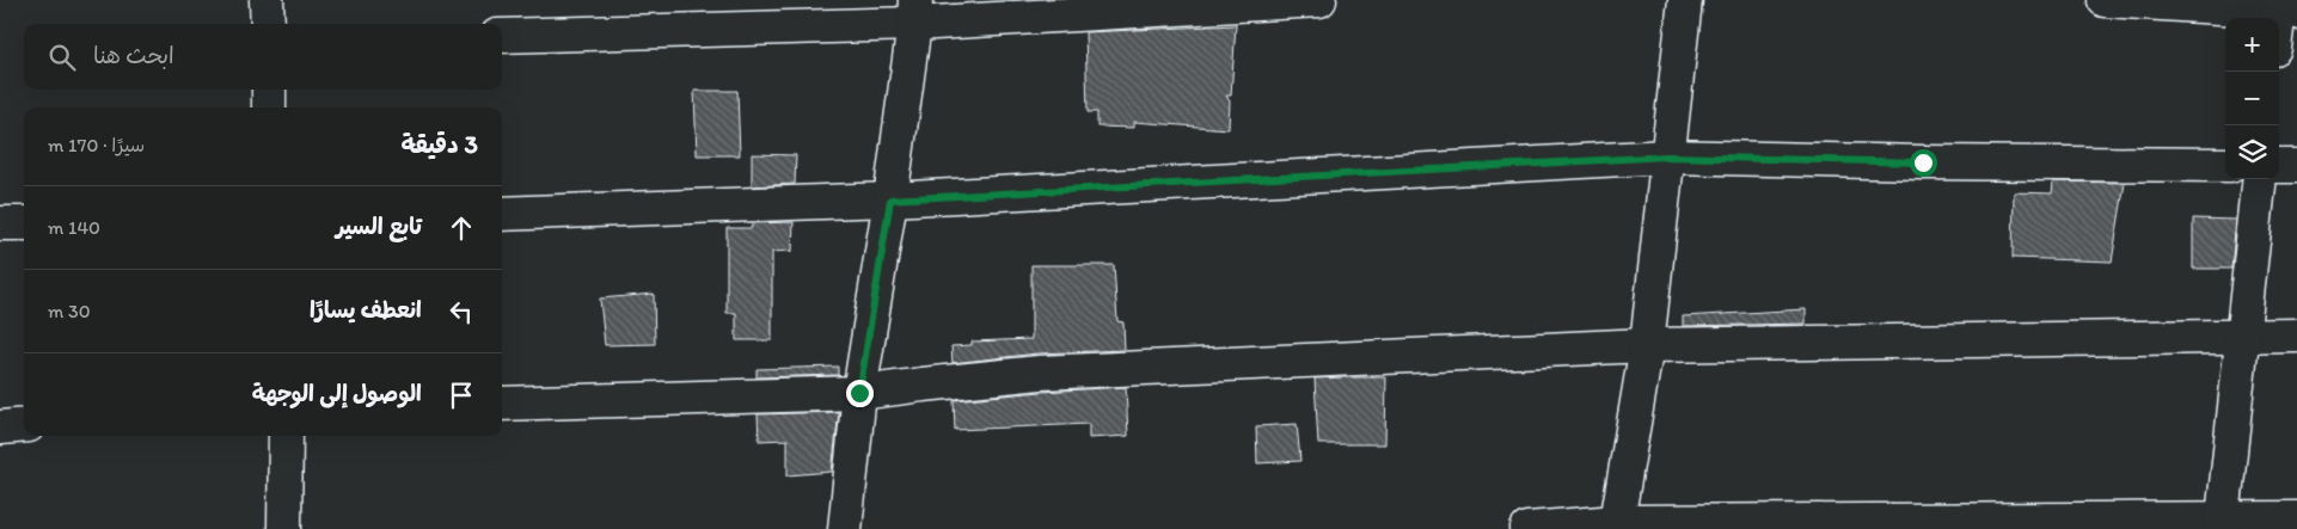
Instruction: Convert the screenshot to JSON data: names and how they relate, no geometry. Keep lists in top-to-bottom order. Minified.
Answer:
{"page":{"map_buttons":["+","−"],"search":"ابحث هنا","heading":["3 دقيقة","سيرًا · 170 m"],"list":[["تابع السير","140 m"],["انعطف يسارًا","30 m"],"الوصول إلى الوجهة"]}}
